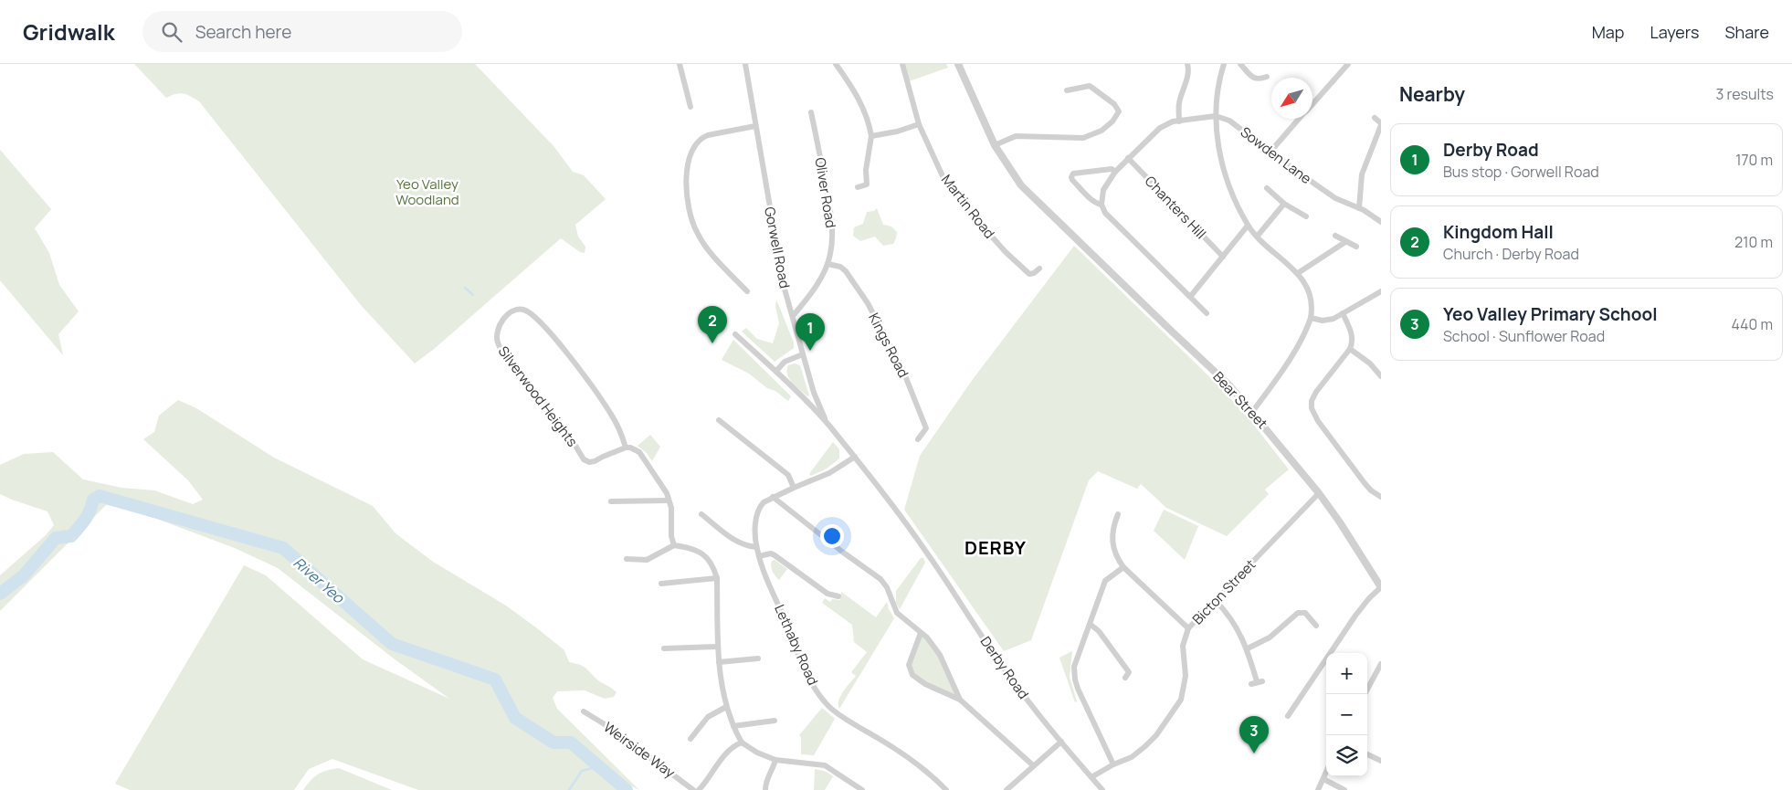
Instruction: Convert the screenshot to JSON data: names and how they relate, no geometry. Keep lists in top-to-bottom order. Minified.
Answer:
{"streets":{"street":["Sowden Lane","Oliver Road","Martin Road","Chanters Hill","Gorwell Road","Kings Road","Silverwood Heights","Bear Street","Bicton Street","Lethaby Road","Derby Road","Weirside Way"]},"crossings":[["Oliver Road","Gorwell Road"],["Oliver Road","Kings Road"],["Gorwell Road","Derby Road"],["Bear Street","Bicton Street"],["Bicton Street","Derby Road"]],"districts":["DERBY"],"water":["River Yeo"],"parks":["Yeo Valley Woodland"],"north":"bottom left","page":{"header":"Gridwalk","search":"Search here","nav":["Map","Layers","Share"],"heading":["Nearby","3 results"],"list":[{"mark":"1","name":"Derby Road","note":"Bus stop · Gorwell Road","value":"170 m"},{"mark":"2","name":"Kingdom Hall","note":"Church · Derby Road","value":"210 m"},{"mark":"3","name":"Yeo Valley Primary School","note":"School · Sunflower Road","value":"440 m"}],"pins":["2","1","3"],"map_buttons":["+","−"]}}
